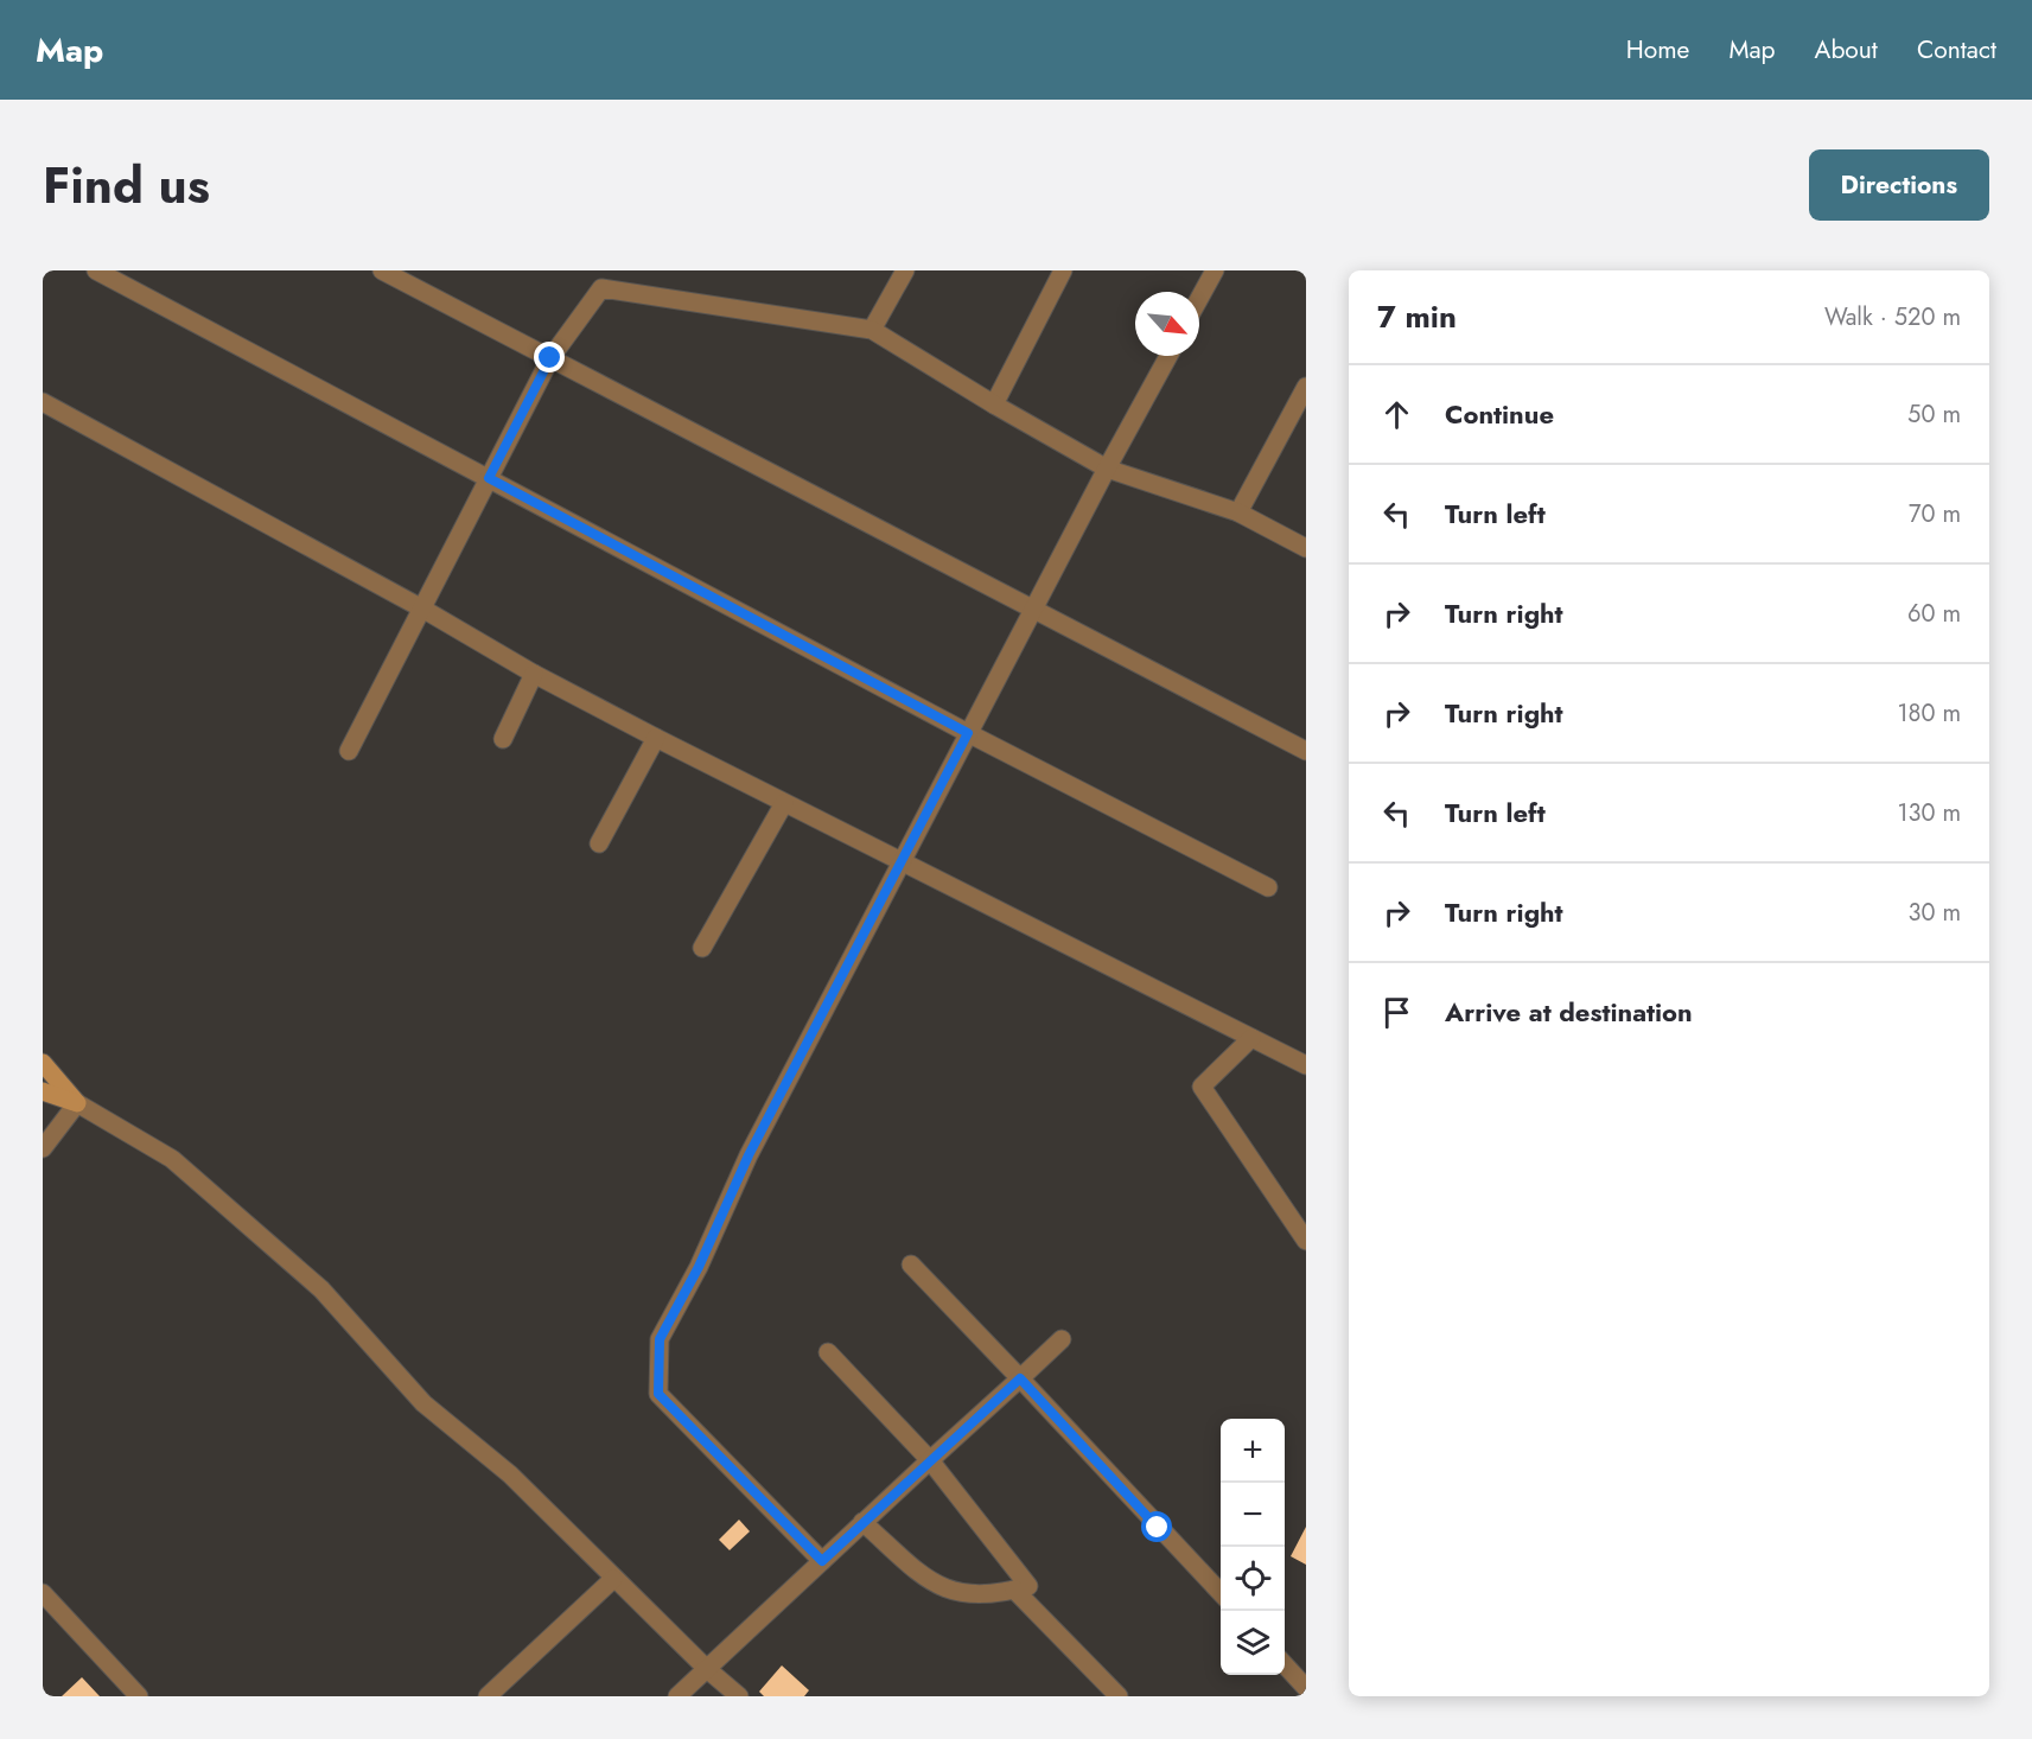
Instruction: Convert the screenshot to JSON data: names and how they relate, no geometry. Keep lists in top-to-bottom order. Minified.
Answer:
{"north":"bottom right","page":{"header":"Map","nav":["Home","Map","About","Contact"],"title":"Find us","buttons":"Directions","heading":["7 min","Walk · 520 m"],"list":[["Continue","50 m"],["Turn left","70 m"],["Turn right","60 m"],["Turn right","180 m"],["Turn left","130 m"],["Turn right","30 m"],"Arrive at destination"],"map_buttons":["+","−"]}}
